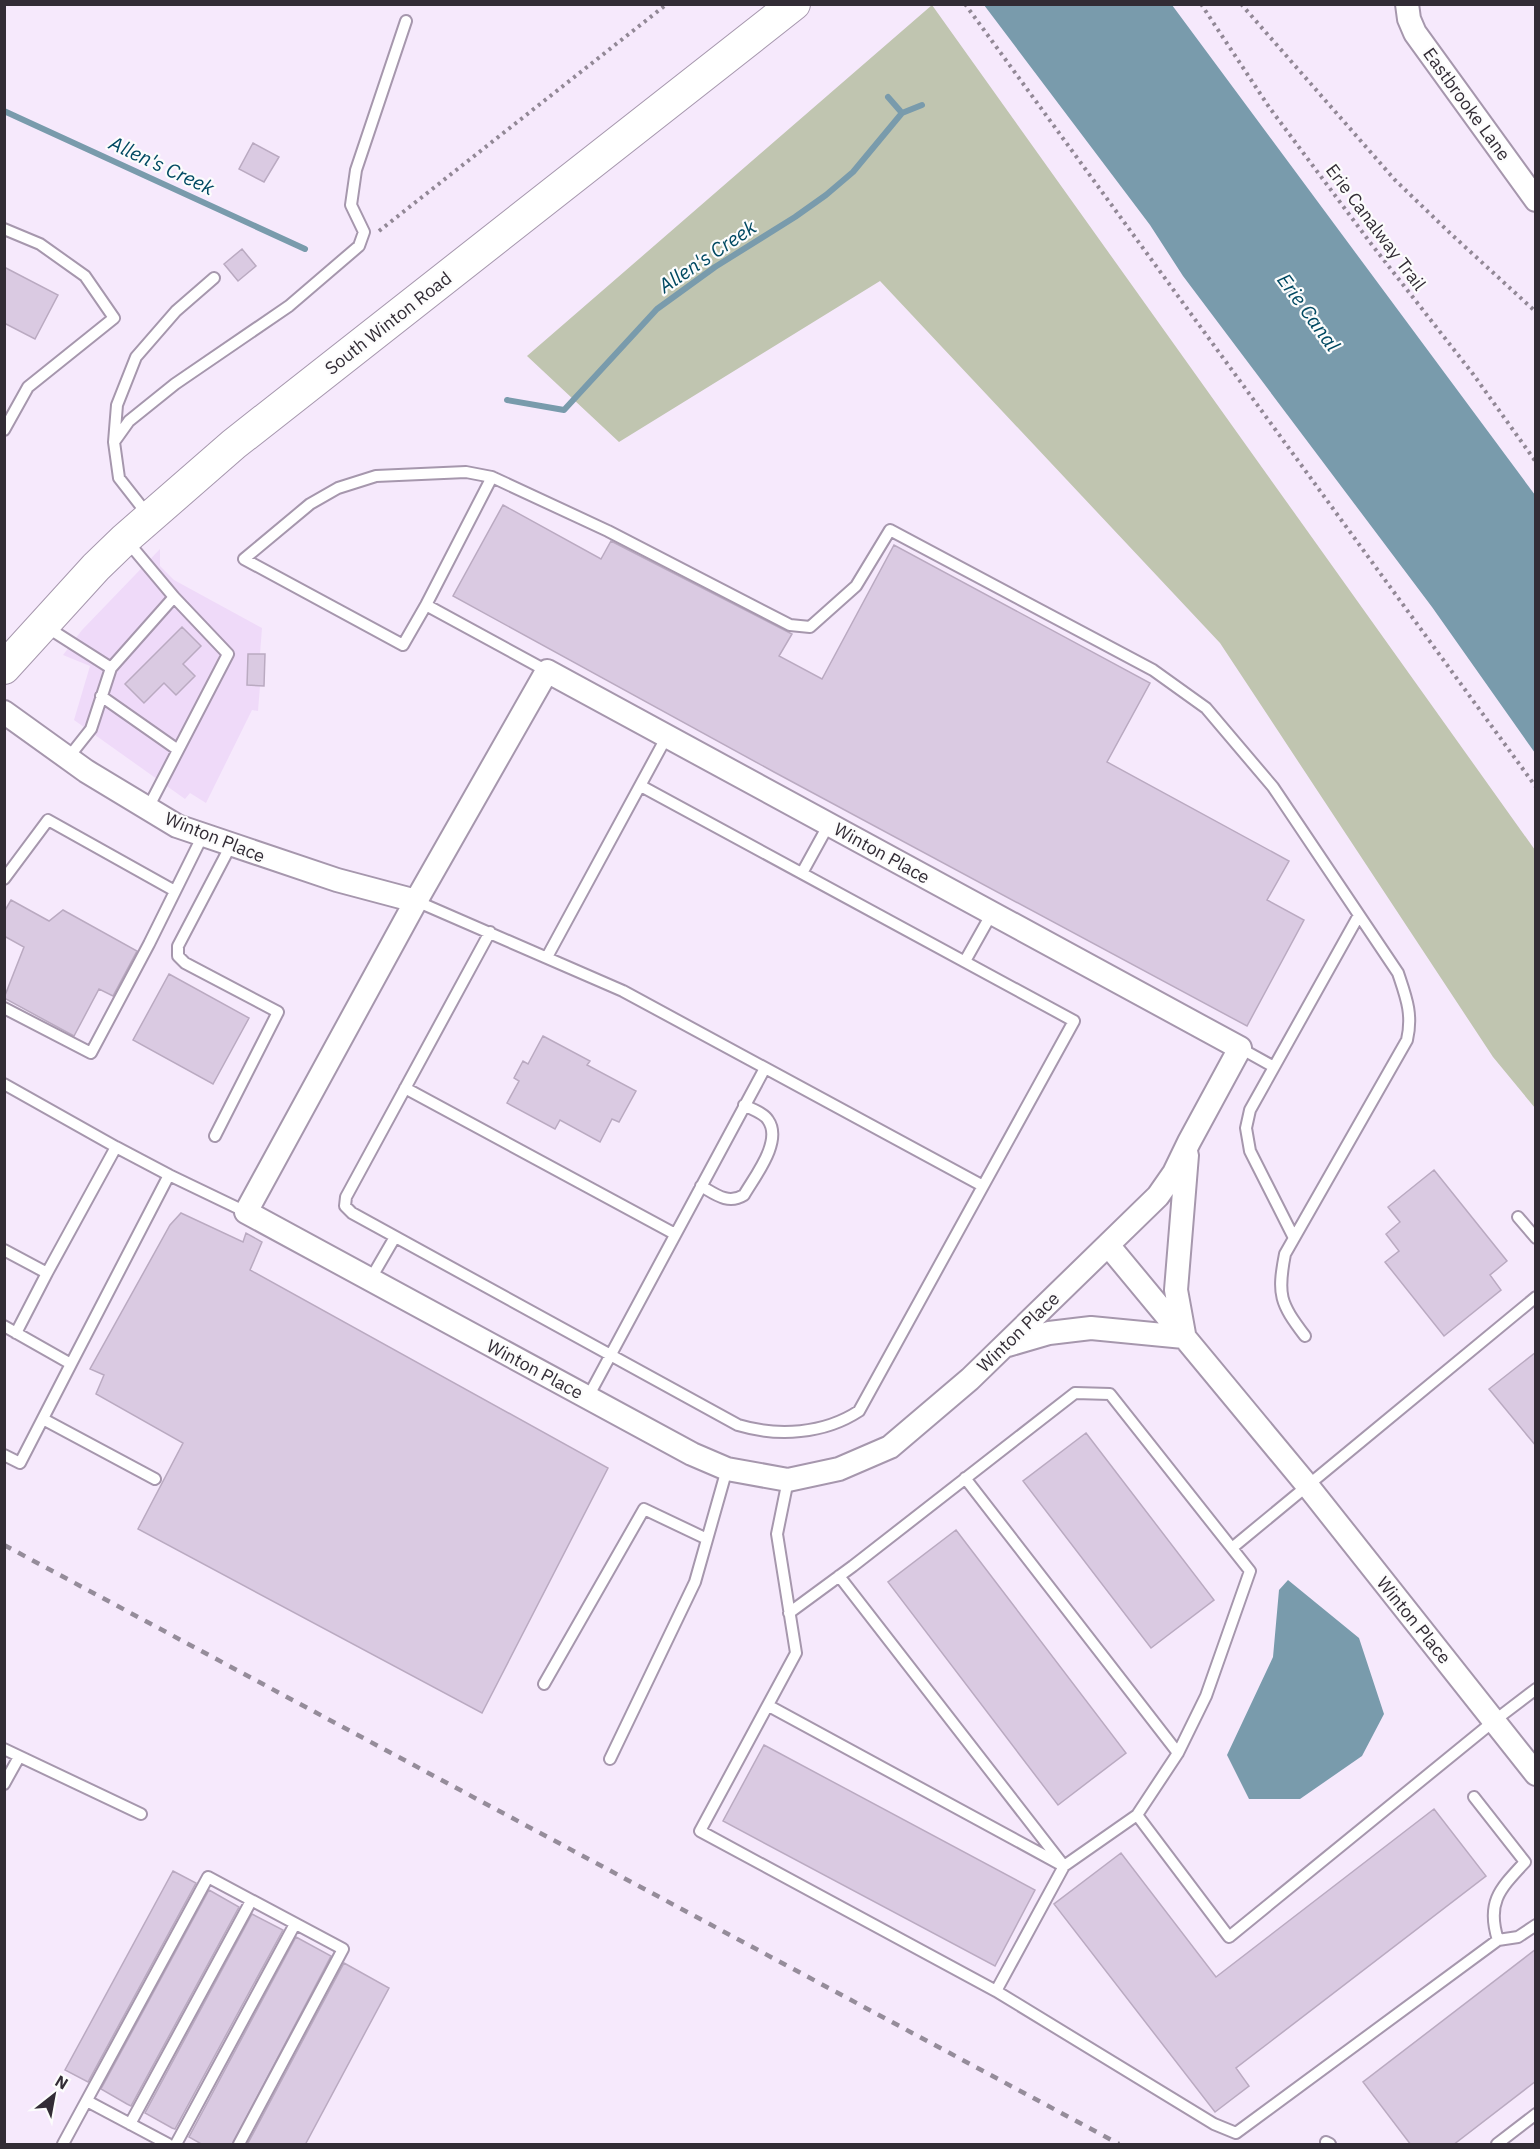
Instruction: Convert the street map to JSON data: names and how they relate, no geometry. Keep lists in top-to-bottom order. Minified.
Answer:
{"streets":{"main road":["South Winton Road"],"street":["Eastbrooke Lane","Winton Place"],"path":["Erie Canalway Trail"]},"water":["Allen's Creek","Erie Canal"],"north":"top right"}
